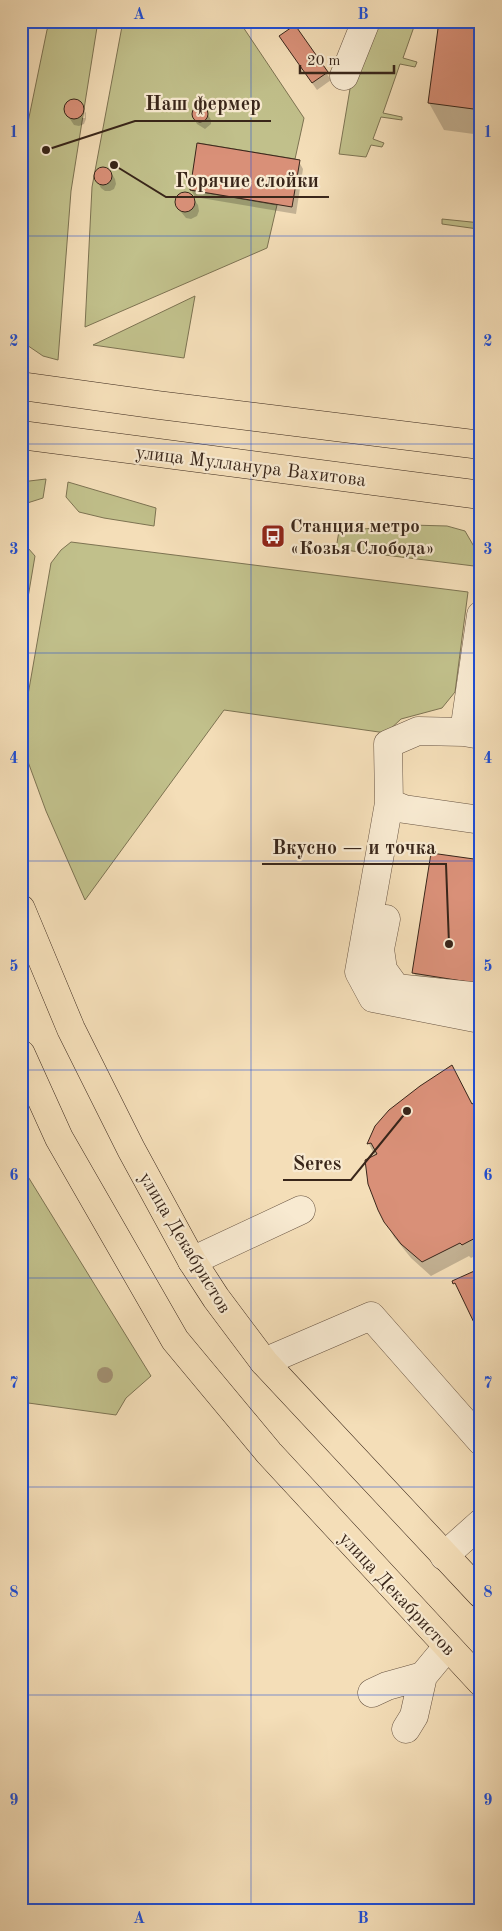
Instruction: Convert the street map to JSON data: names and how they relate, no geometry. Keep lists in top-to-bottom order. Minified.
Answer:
{"streets":{"main road":["улица Мулланура Вахитова","улица Декабристов"]},"places":{"other":["Наш фермер","Горячие слойки","Вкусно — и точка","Seres"],"bus stop":["Станция метро «Козья Слобода»"]},"scale_bar":"20 m","grid":{"columns":["A","B"],"rows":["1","2","3","4","5","6","7","8","9"]}}
